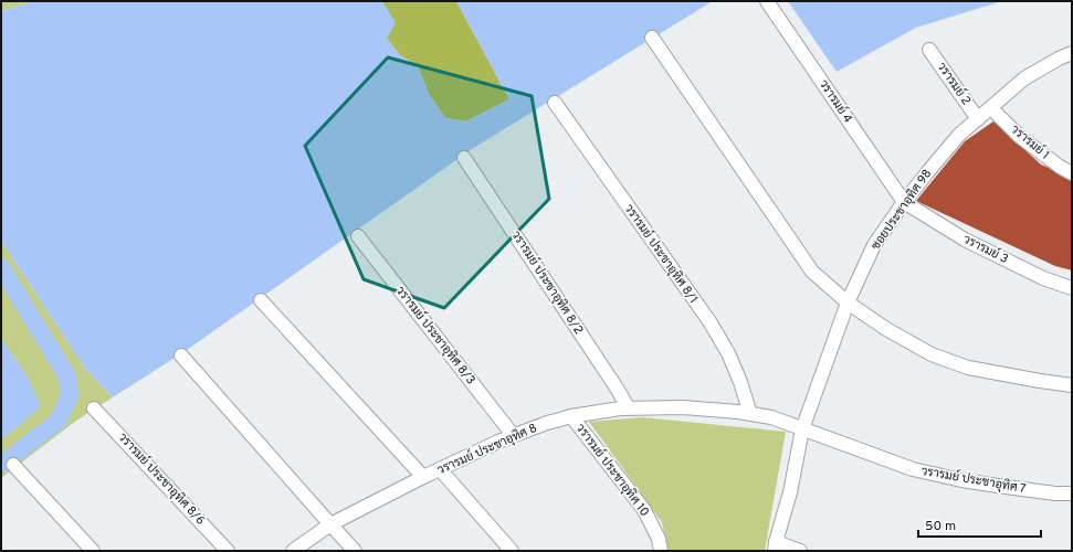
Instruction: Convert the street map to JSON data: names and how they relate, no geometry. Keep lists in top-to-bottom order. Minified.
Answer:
{"streets":{"street":["วรารมย์ 2","วรารมย์ 4","วรารมย์ 1","ซอยประชาอุทิศ 98","วรารมย์ 3","วรารมย์ ประชาอุทิศ 8/1","วรารมย์ ประชาอุทิศ 8/2","วรารมย์ ประชาอุทิศ 8/3","วรารมย์ ประชาอุทิศ 8","วรารมย์ ประชาอุทิศ 10","วรารมย์ ประชาอุทิศ 8/6","วรารมย์ ประชาอุทิศ 7"]},"crossings":[["วรารมย์ 2","ซอยประชาอุทิศ 98"],["วรารมย์ 4","ซอยประชาอุทิศ 98"],["วรารมย์ 4","วรารมย์ 3"],["วรารมย์ 1","ซอยประชาอุทิศ 98"],["ซอยประชาอุทิศ 98","วรารมย์ 3"],["ซอยประชาอุทิศ 98","วรารมย์ ประชาอุทิศ 8"],["ซอยประชาอุทิศ 98","วรารมย์ ประชาอุทิศ 7"],["วรารมย์ ประชาอุทิศ 8/1","วรารมย์ ประชาอุทิศ 8"],["วรารมย์ ประชาอุทิศ 8/2","วรารมย์ ประชาอุทิศ 8"],["วรารมย์ ประชาอุทิศ 8/3","วรารมย์ ประชาอุทิศ 8"],["วรารมย์ ประชาอุทิศ 8","วรารมย์ ประชาอุทิศ 10"],["วรารมย์ ประชาอุทิศ 8","วรารมย์ ประชาอุทิศ 7"]],"scale_bar":"50 m"}
